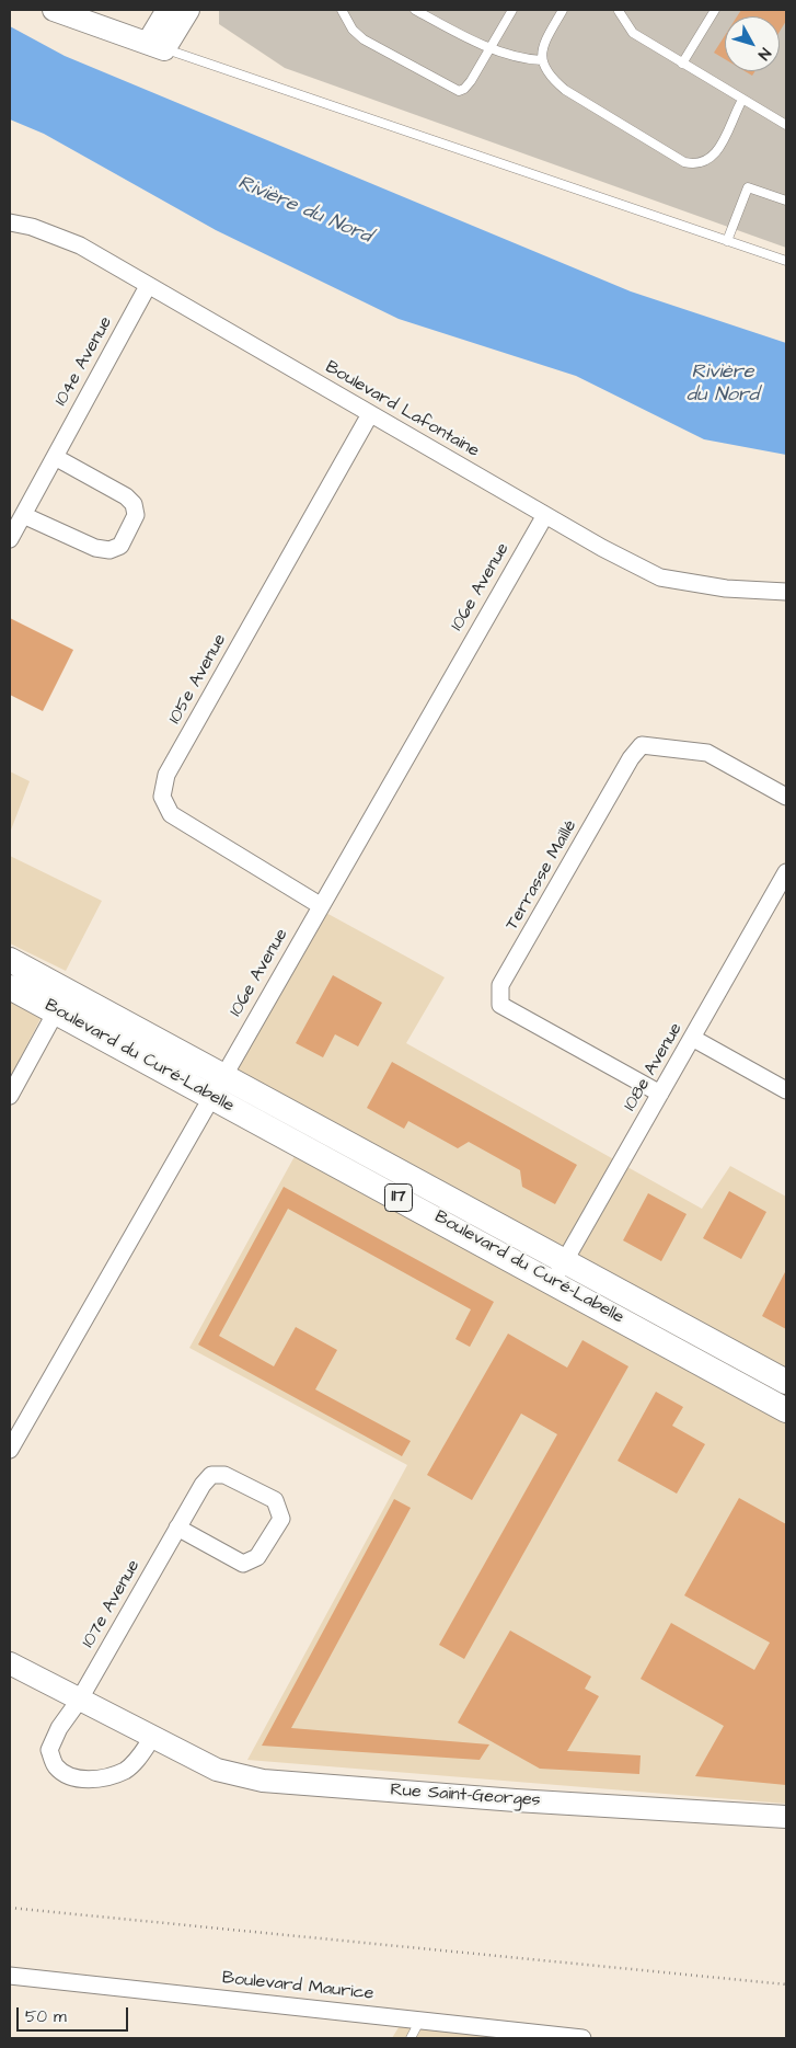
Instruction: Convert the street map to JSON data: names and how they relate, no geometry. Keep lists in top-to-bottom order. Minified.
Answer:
{"streets":{"main road":["Boulevard du Curé-Labelle","117"],"street":["104e Avenue","Boulevard Lafontaine","106e Avenue","105e Avenue","Terrasse Maillé","108e Avenue","107e Avenue","Rue Saint-Georges","Boulevard Maurice"]},"crossings":[["104e Avenue","Boulevard Lafontaine"],["Boulevard Lafontaine","106e Avenue"],["Boulevard Lafontaine","105e Avenue"],["106e Avenue","105e Avenue"],["106e Avenue","Boulevard du Curé-Labelle"],["Terrasse Maillé","108e Avenue"],["Boulevard du Curé-Labelle","108e Avenue"],["107e Avenue","Rue Saint-Georges"]],"water":["Rivière du Nord"],"scale_bar":"50 m","north":"bottom right"}
